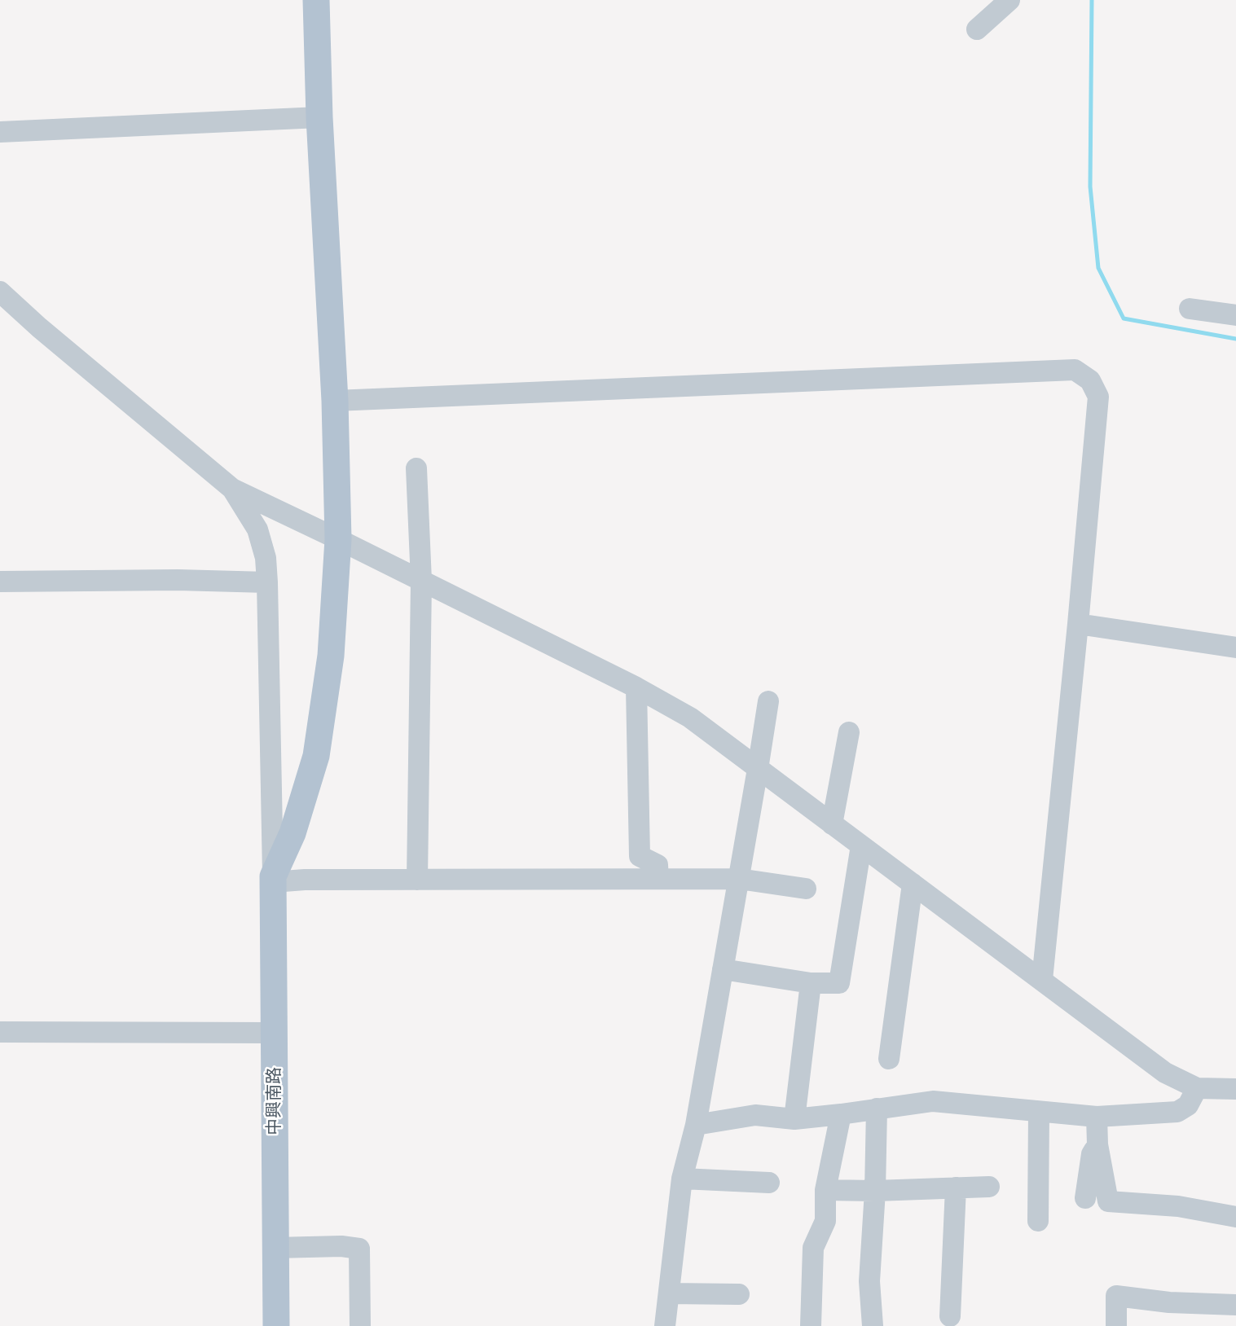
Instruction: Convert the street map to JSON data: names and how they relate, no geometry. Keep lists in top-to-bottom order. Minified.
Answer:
{"streets":{"main road":["中興南路"]}}
